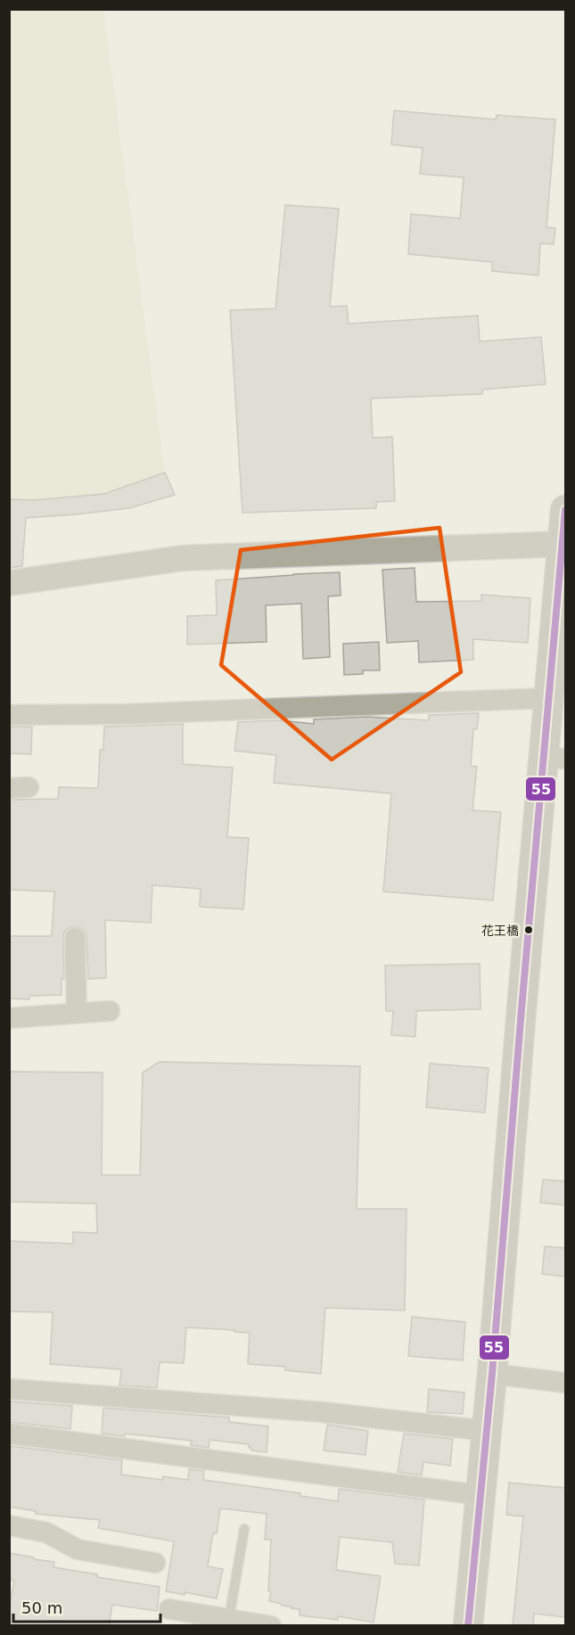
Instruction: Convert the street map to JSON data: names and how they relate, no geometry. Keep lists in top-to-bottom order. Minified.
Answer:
{"places":["花王橋"],"lines":["transit line 55"],"scale_bar":"50 m"}
